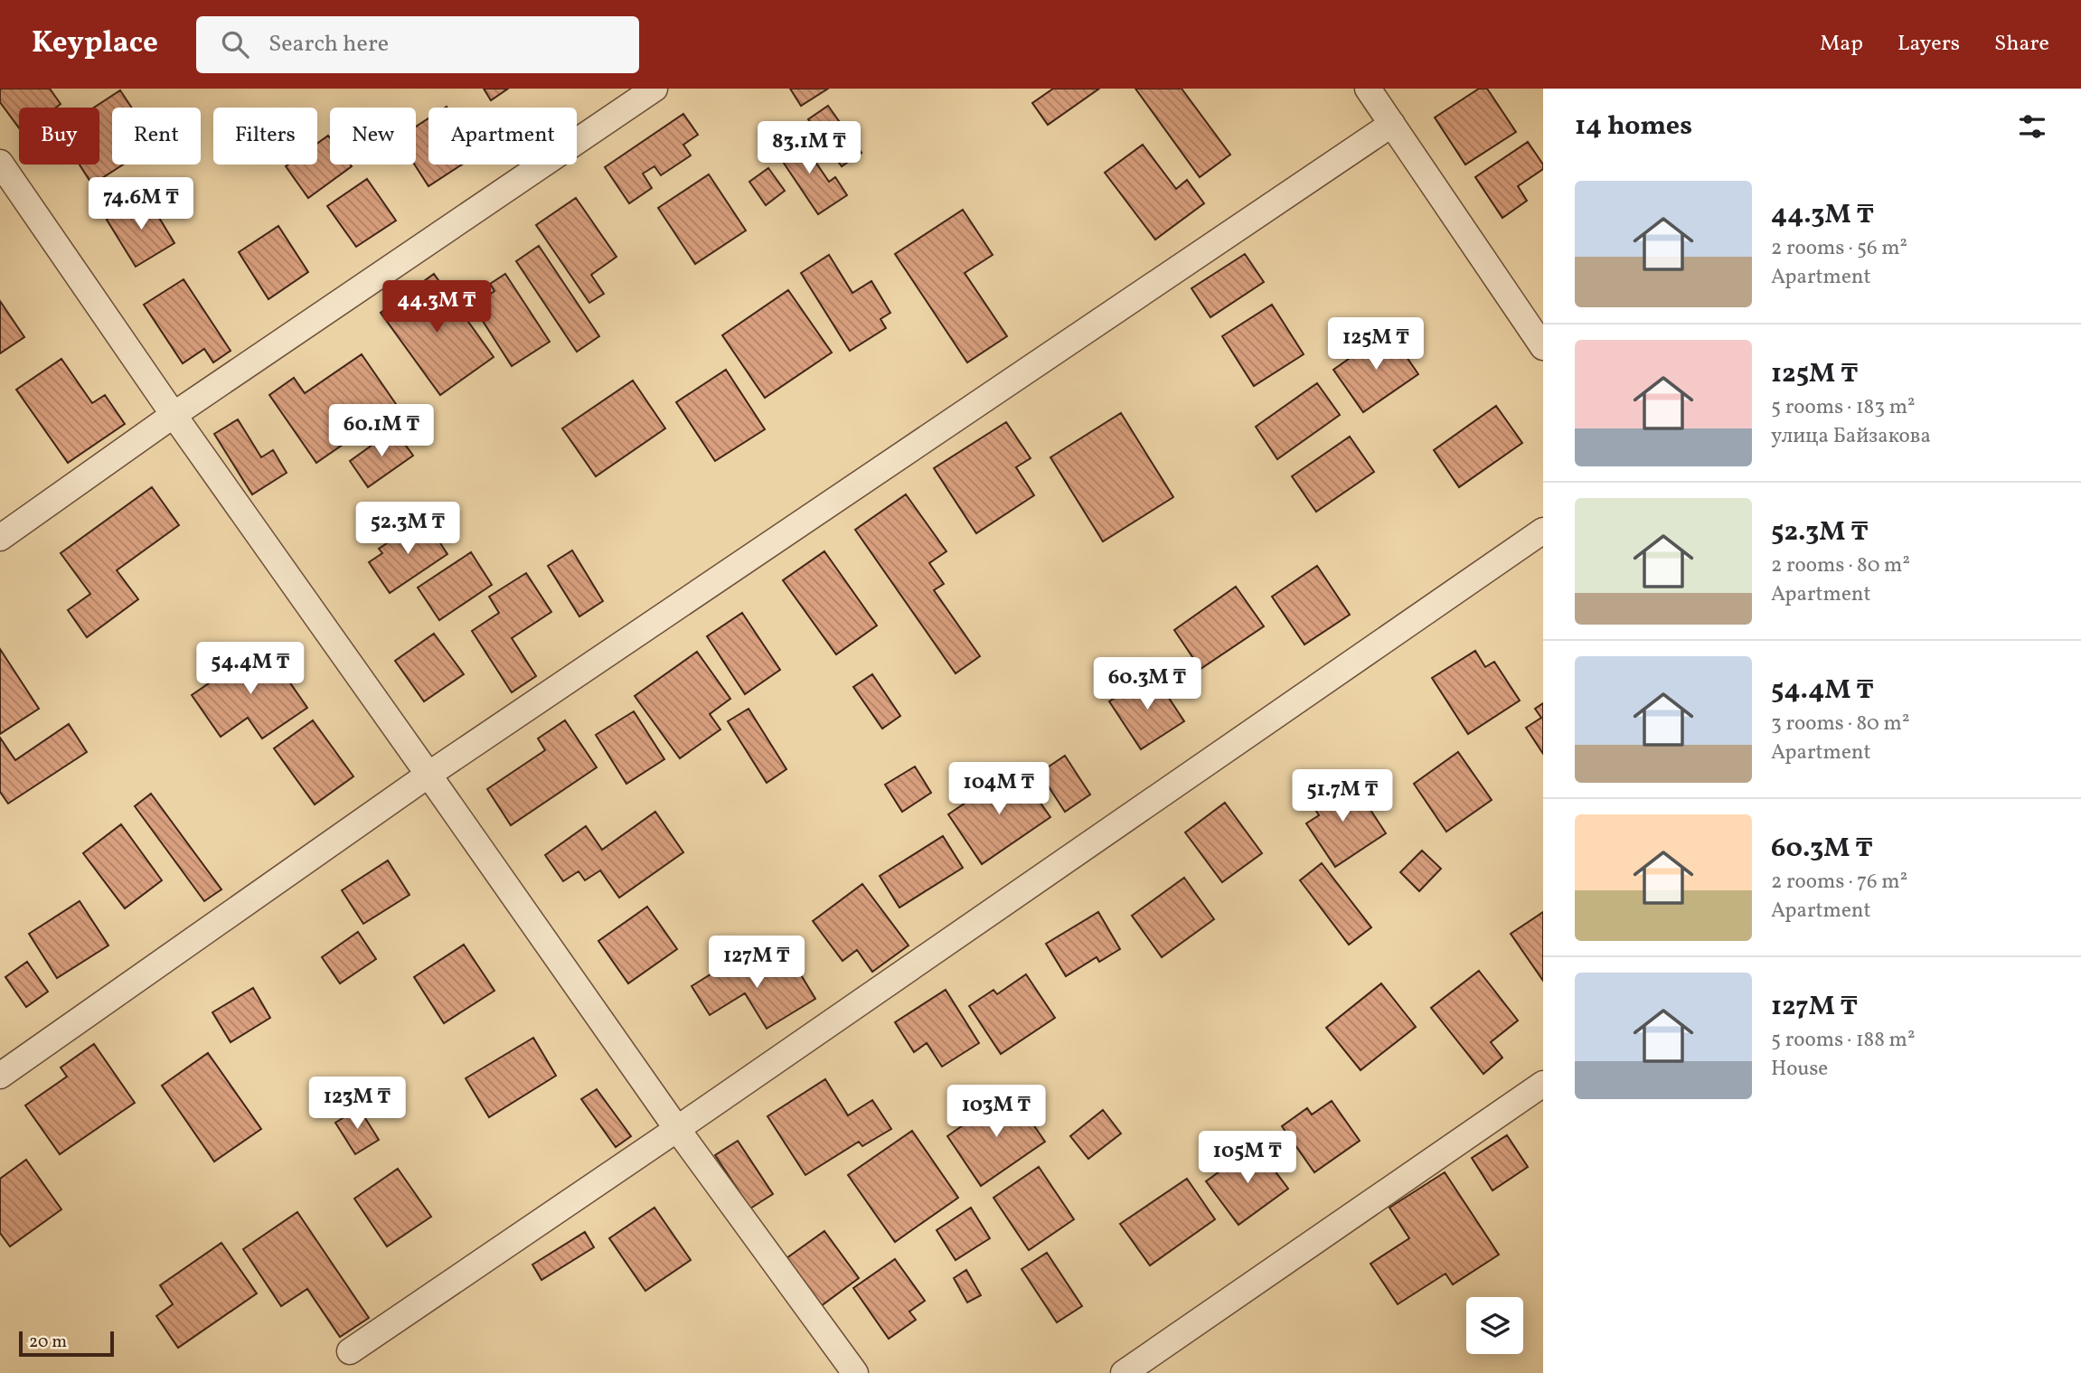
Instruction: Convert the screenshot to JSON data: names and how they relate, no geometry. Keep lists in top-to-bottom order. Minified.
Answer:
{"scale_bar":"20 m","page":{"header":"Keyplace","search":"Search here","nav":["Map","Layers","Share"],"heading":"14 homes","chip":["Buy","Rent","Filters","New","Apartment"],"price":["83.1M ₸","74.6M ₸","44.3M ₸","125M ₸","60.1M ₸","52.3M ₸","54.4M ₸","60.3M ₸","104M ₸","51.7M ₸","127M ₸","123M ₸","103M ₸","105M ₸"],"list":[{"name":"44.3M ₸","note":"2 rooms · 56 m² · Apartment"},{"name":"125M ₸","note":"5 rooms · 183 m² · улица Байзакова"},{"name":"52.3M ₸","note":"2 rooms · 80 m² · Apartment"},{"name":"54.4M ₸","note":"3 rooms · 80 m² · Apartment"},{"name":"60.3M ₸","note":"2 rooms · 76 m² · Apartment"},{"name":"127M ₸","note":"5 rooms · 188 m² · House"}],"scale":"20 m"}}
